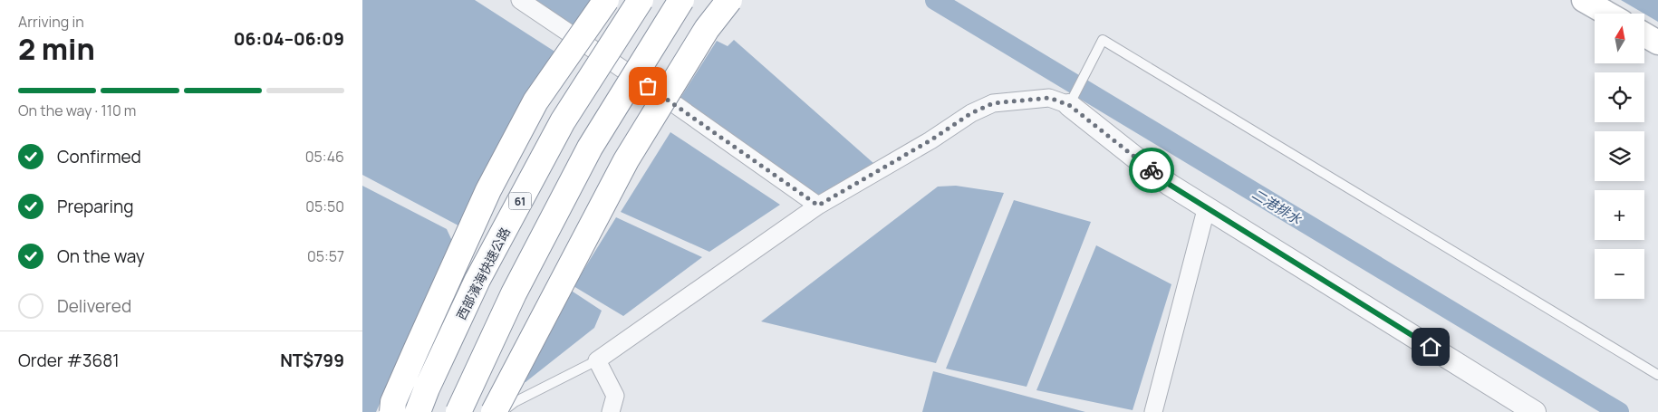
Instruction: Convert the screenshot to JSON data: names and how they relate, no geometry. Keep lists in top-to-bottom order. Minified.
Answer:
{"streets":{"highway":["61","西部濱海快速公路"]},"water":["二港排水"],"north":"top","page":{"heading":["2 min","Arriving in","06:04–06:09"],"panel":["Order #3681","NT$799"],"map_buttons":["+","−"],"bar":"On the way · 110 m","list":[["Confirmed","05:46"],["Preparing","05:50"],["On the way","05:57"],"Delivered"]}}
